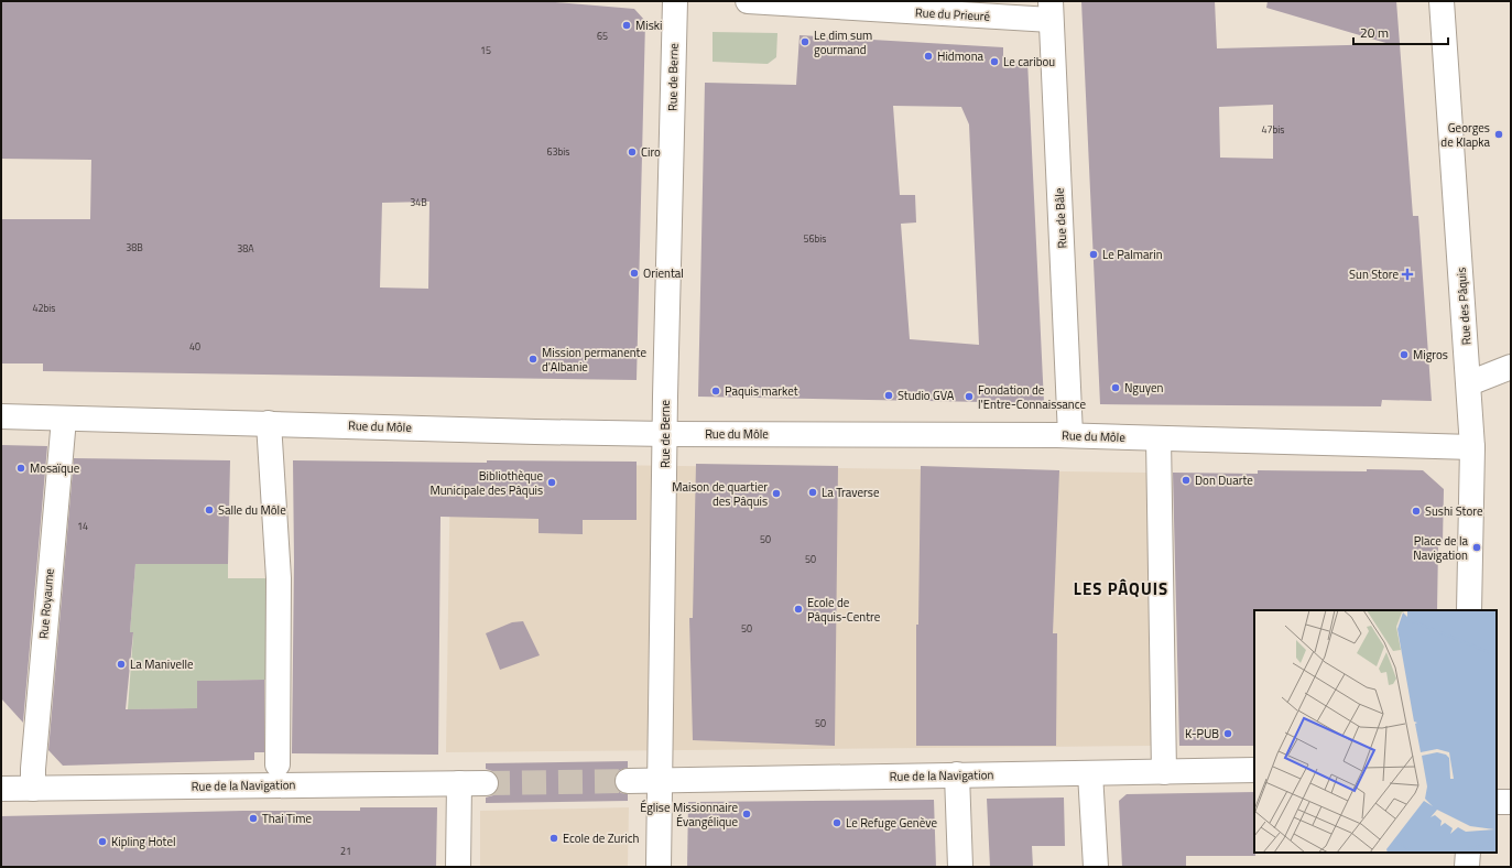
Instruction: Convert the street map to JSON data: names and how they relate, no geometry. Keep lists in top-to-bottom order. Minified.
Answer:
{"streets":{"street":["Rue du Prieuré","Rue de Berne","Rue de Bâle","Rue des Pâquis","Rue du Môle","Rue Royaume","Rue de la Navigation"]},"crossings":[["Rue du Prieuré","Rue de Bâle"],["Rue de Berne","Rue du Môle"],["Rue de Berne","Rue de la Navigation"],["Rue de Bâle","Rue du Môle"],["Rue des Pâquis","Rue du Môle"],["Rue du Môle","Rue Royaume"],["Rue Royaume","Rue de la Navigation"]],"districts":["LES PÂQUIS"],"places":{"other":["Miski","Le dim sum gourmand","Hidmona","Le caribou","Georges de Klapka","Ciro","Le Palmarin","Oriental","Migros","Mission permanente d'Albanie","Nguyen","Paquis market","Studio GVA","Fondation de l'Entre-Connaissance","Mosaïque","Don Duarte","Bibliothèque Municipale des Pâquis","La Traverse","Maison de quartier des Pâquis","Salle du Môle","Sushi Store","Place de la Navigation","Ecole de Pâquis-Centre","La Manivelle","K-PUB","Église Missionnaire Évangélique","Thai Time","Le Refuge Genève","Ecole de Zurich","Kipling Hotel"],"health":["Sun Store"]},"house_numbers":["65","15","47bis","63bis","34B","56bis","38B","38A","42bis","40","14","50","50","50","50","21"],"scale_bar":"20 m"}
